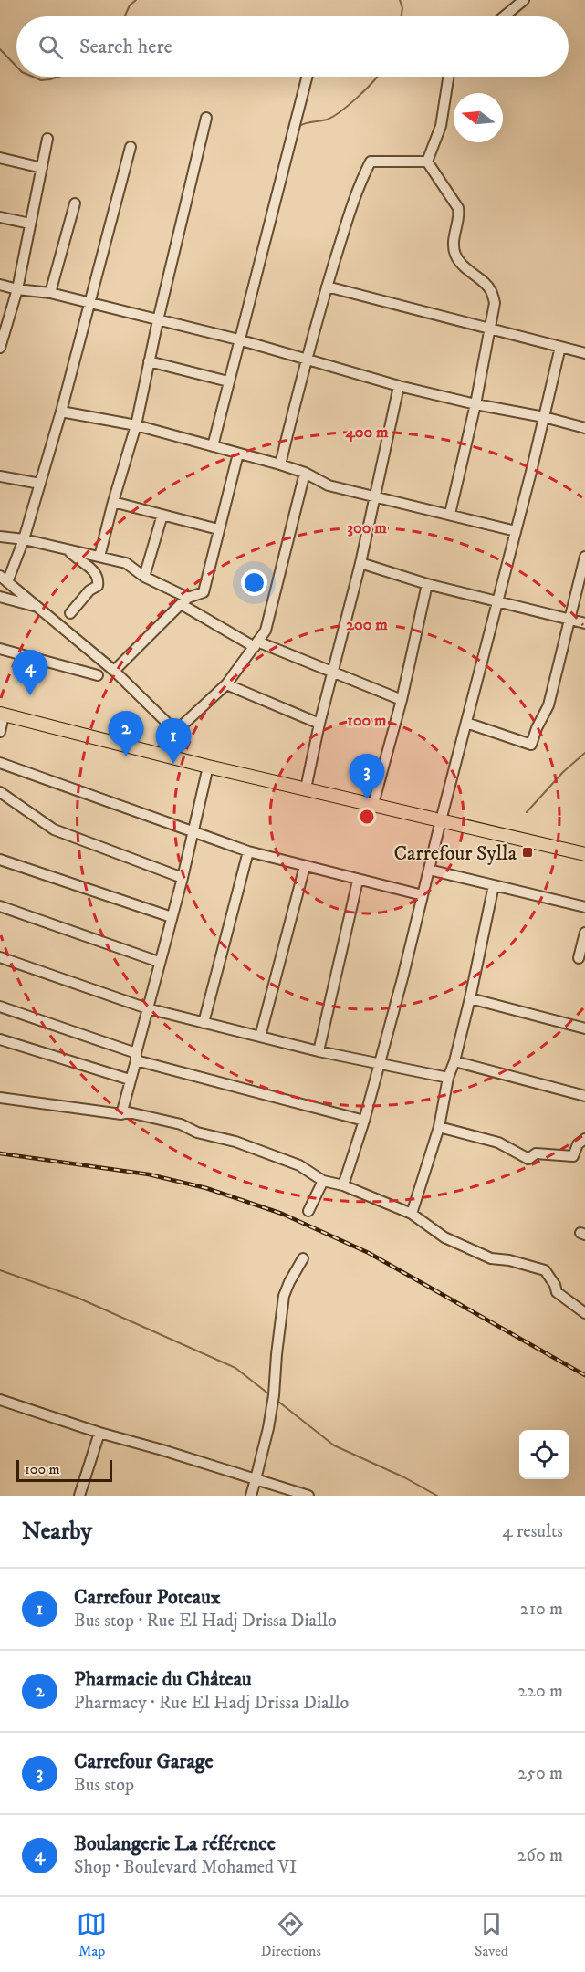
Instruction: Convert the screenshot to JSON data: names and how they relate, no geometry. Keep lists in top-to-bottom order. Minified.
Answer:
{"places":{"transit":["Carrefour Sylla"]},"scale_bar":"100 m","north":"left","page":{"search":"Search here","pins":["4","2","1","3"],"scale":"100 m","heading":["Nearby","4 results"],"list":[{"mark":"1","name":"Carrefour Poteaux","note":"Bus stop · Rue El Hadj Drissa Diallo","value":"210 m"},{"mark":"2","name":"Pharmacie du Château","note":"Pharmacy · Rue El Hadj Drissa Diallo","value":"220 m"},{"mark":"3","name":"Carrefour Garage","note":"Bus stop","value":"250 m"},{"mark":"4","name":"Boulangerie La référence","note":"Shop · Boulevard Mohamed VI","value":"260 m"}],"nav":["Map","Directions","Saved"]},"rings":["400 m","300 m","200 m","100 m"]}
